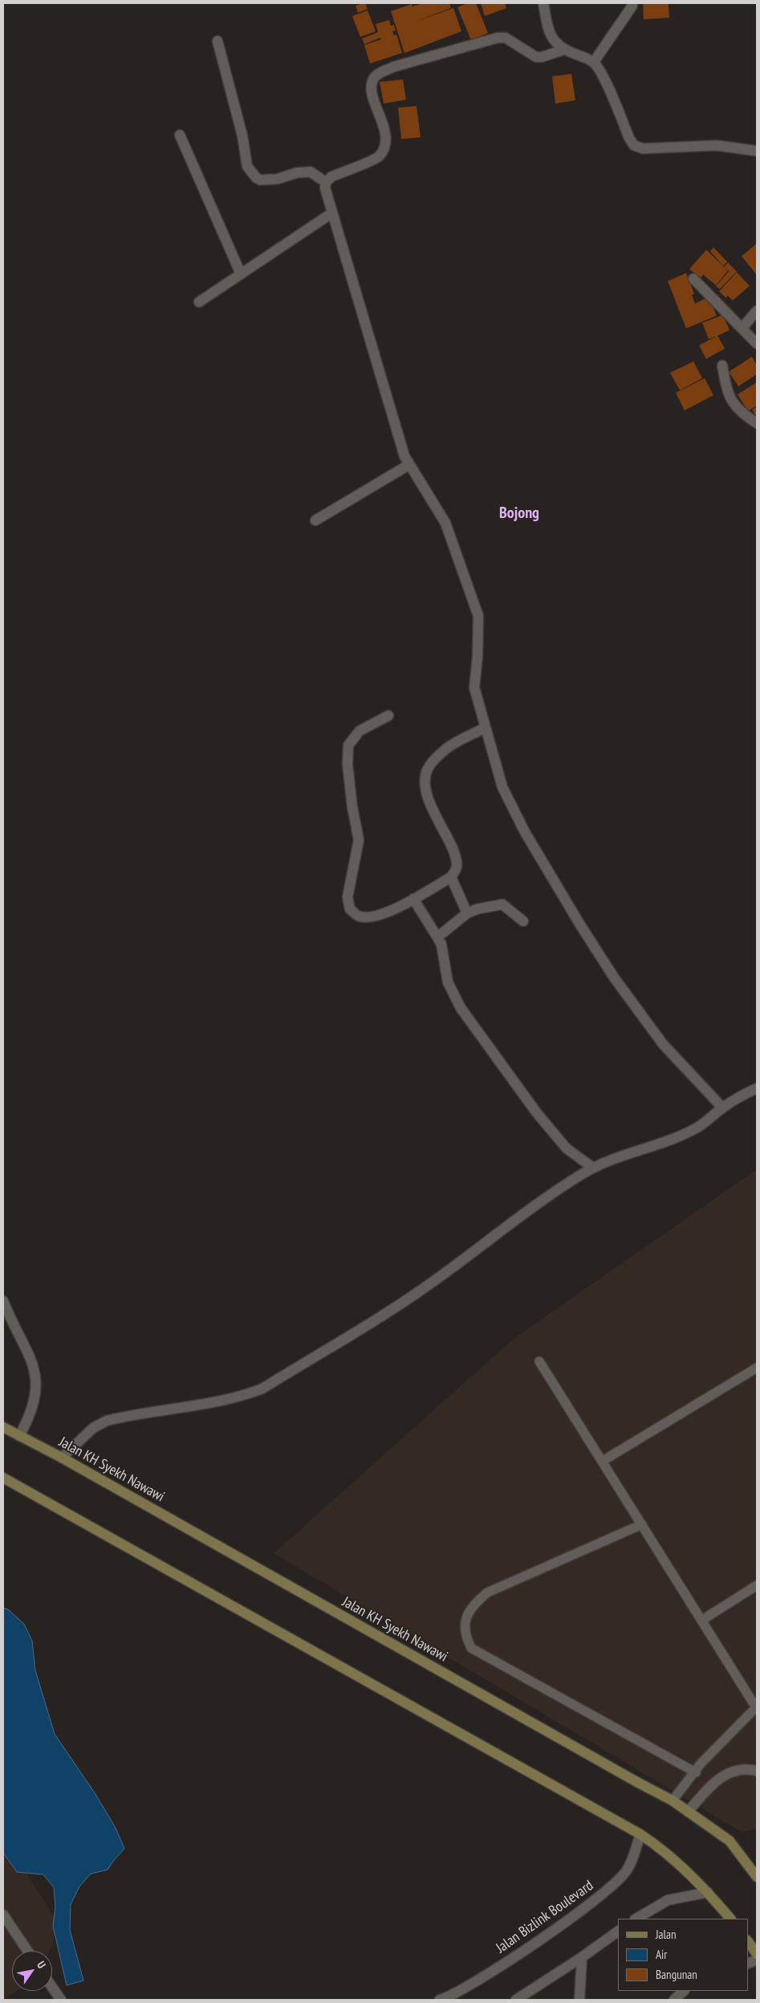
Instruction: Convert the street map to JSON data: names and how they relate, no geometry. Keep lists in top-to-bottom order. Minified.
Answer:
{"streets":{"main road":["Jalan KH Syekh Nawawi"],"street":["Jalan Bizlink Boulevard"]},"districts":["Bojong"],"legend":["Jalan","Air","Bangunan"],"north":"top right"}
